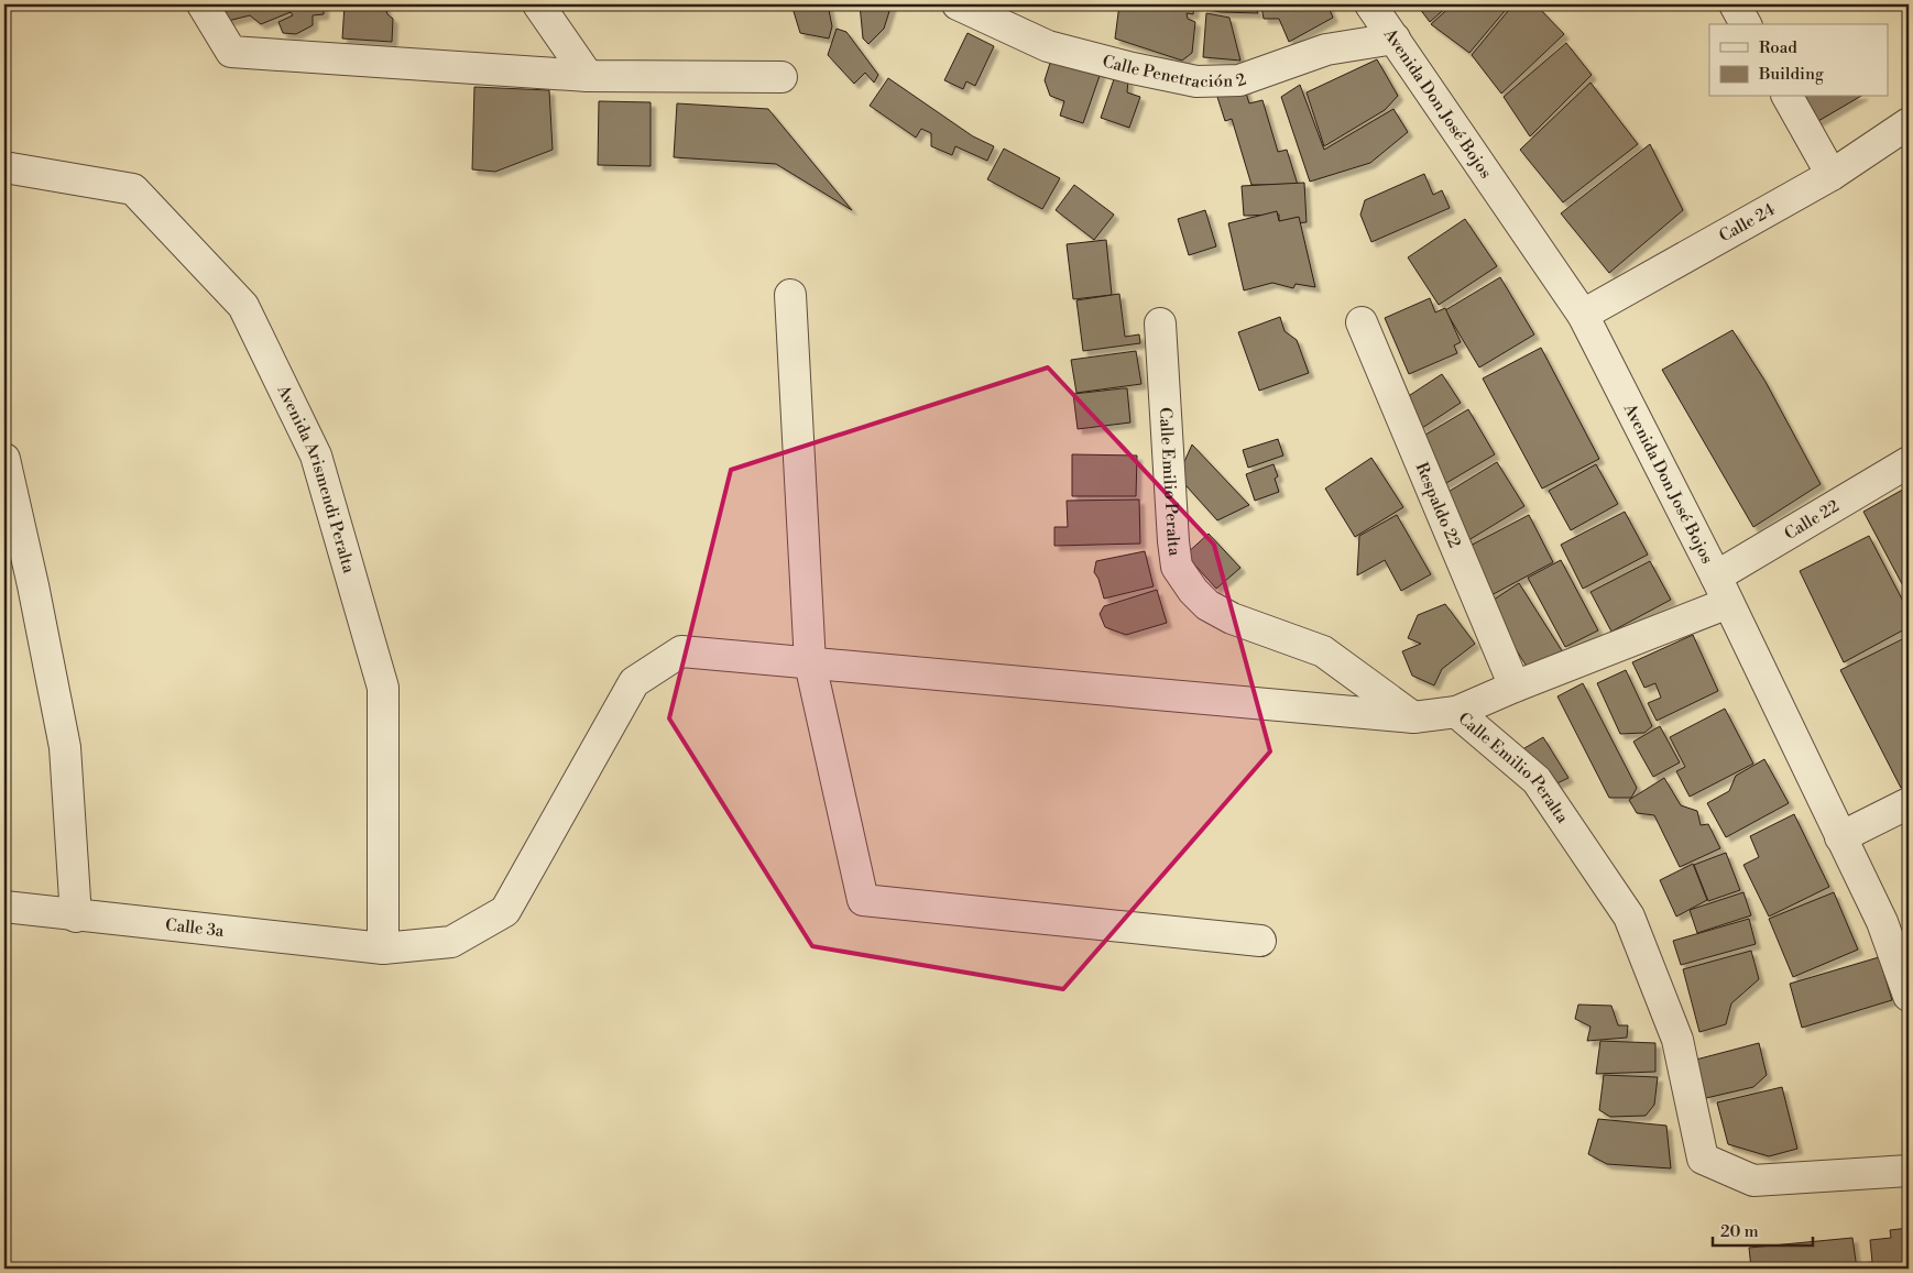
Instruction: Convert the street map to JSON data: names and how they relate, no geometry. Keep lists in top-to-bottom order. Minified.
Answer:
{"streets":{"street":["Calle Penetración 2","Avenida Don José Bojos","Calle 24","Avenida Arismendi Peralta","Calle Emilio Peralta","Respaldo 22","Calle 22","Calle 3a"]},"crossings":[["Calle Penetración 2","Avenida Don José Bojos"],["Avenida Don José Bojos","Calle 24"],["Avenida Don José Bojos","Calle 22"],["Avenida Arismendi Peralta","Calle 3a"],["Calle Emilio Peralta","Calle 22"],["Calle Emilio Peralta","Calle 3a"],["Respaldo 22","Calle 22"]],"legend":["Road","Building"],"scale_bar":"20 m"}
